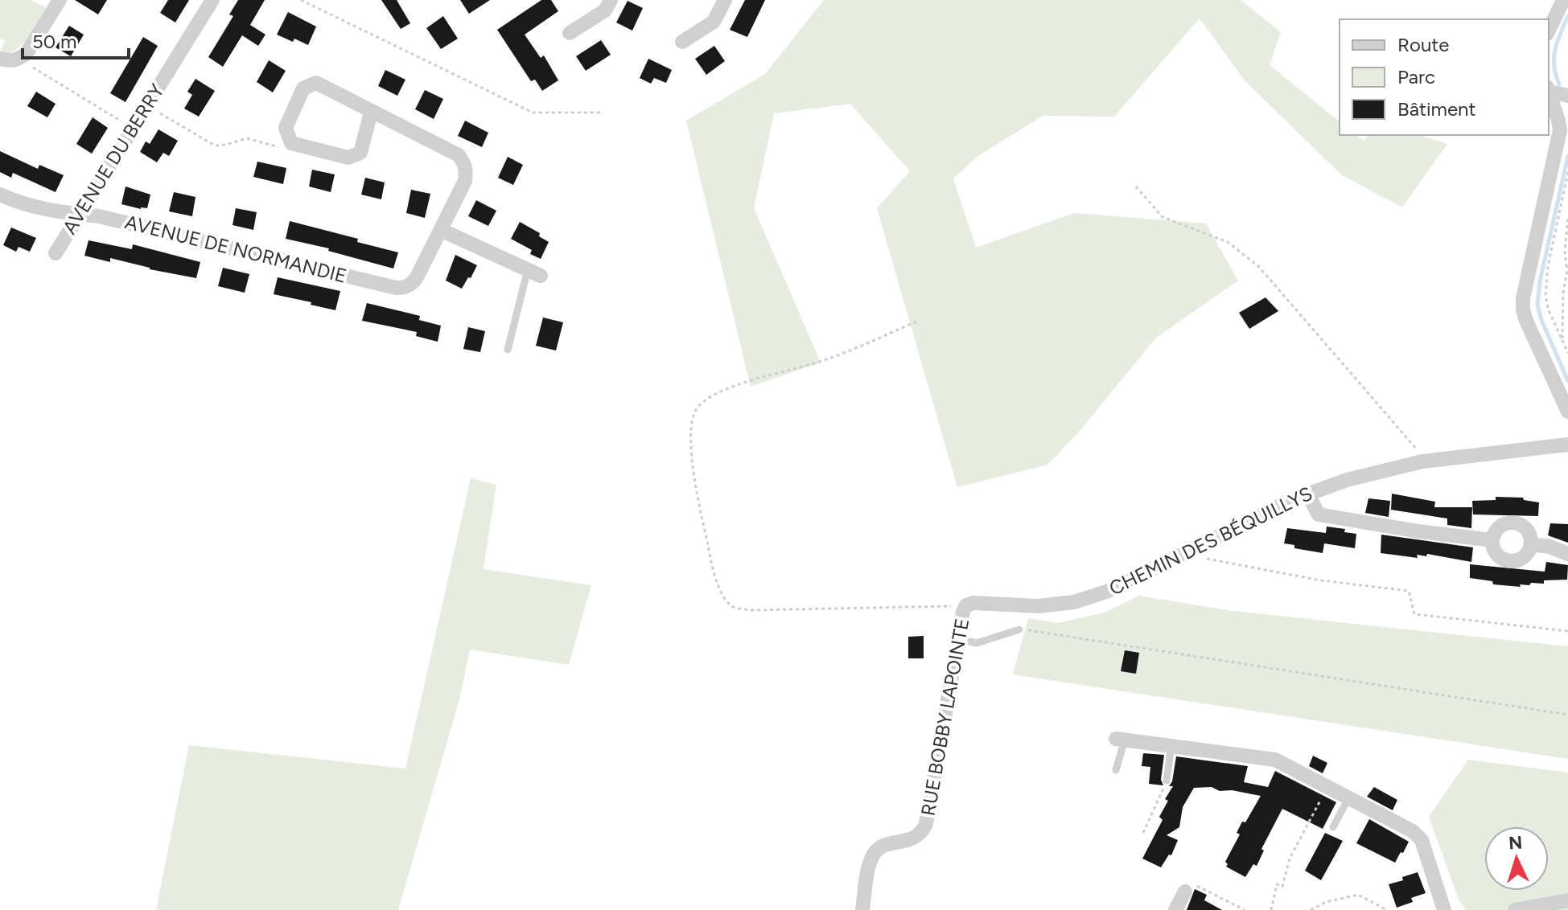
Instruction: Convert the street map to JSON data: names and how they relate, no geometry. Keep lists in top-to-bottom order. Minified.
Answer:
{"streets":{"street":["AVENUE DU BERRY","AVENUE DE NORMANDIE","CHEMIN DES BÉQUILLYS","RUE BOBBY LAPOINTE"]},"crossings":[["AVENUE DU BERRY","AVENUE DE NORMANDIE"],["CHEMIN DES BÉQUILLYS","RUE BOBBY LAPOINTE"]],"legend":["Route","Parc","Bâtiment"],"scale_bar":"50 m","north":"top"}
